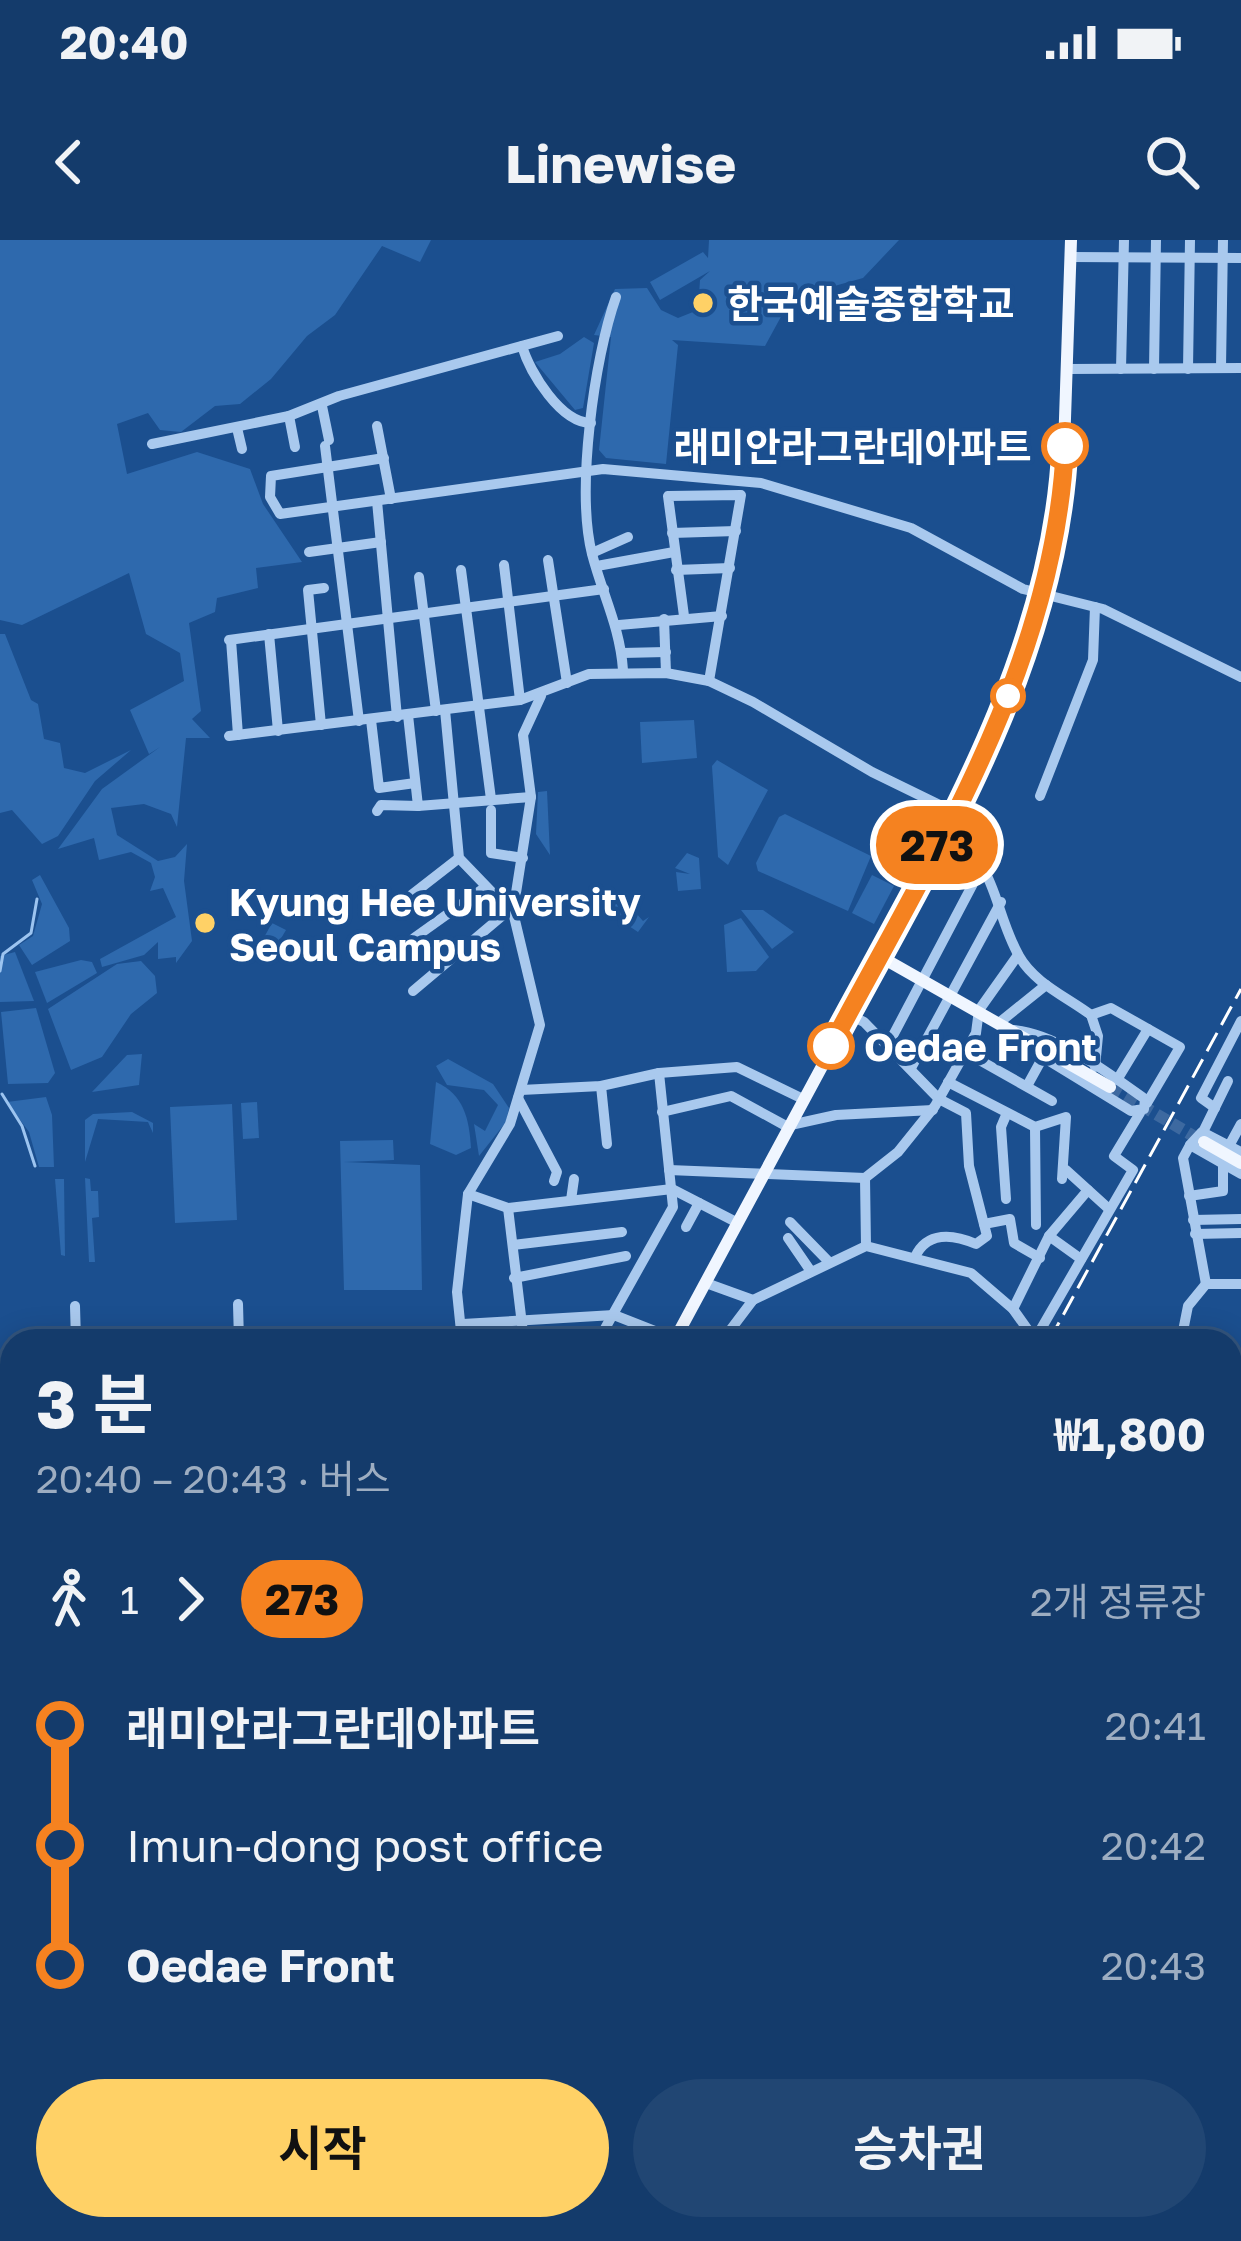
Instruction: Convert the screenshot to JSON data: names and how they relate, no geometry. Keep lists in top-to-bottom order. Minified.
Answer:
{"places":["한국예술종합학교","래미안라그란데아파트","Kyung Hee University Seoul Campus","Oedae Front"],"lines":["bus line 273"],"page":{"status":"20:40","header":"Linewise","on_map":"273","heading":["3 분","20:40 – 20:43 · 버스","₩1,800"],"legs":["1","273","2개 정류장"],"list":[{"name":"래미안라그란데아파트","value":"20:41"},{"name":"Imun-dong post office","value":"20:42"},{"name":"Oedae Front","value":"20:43"}],"buttons":["시작","승차권"]}}
